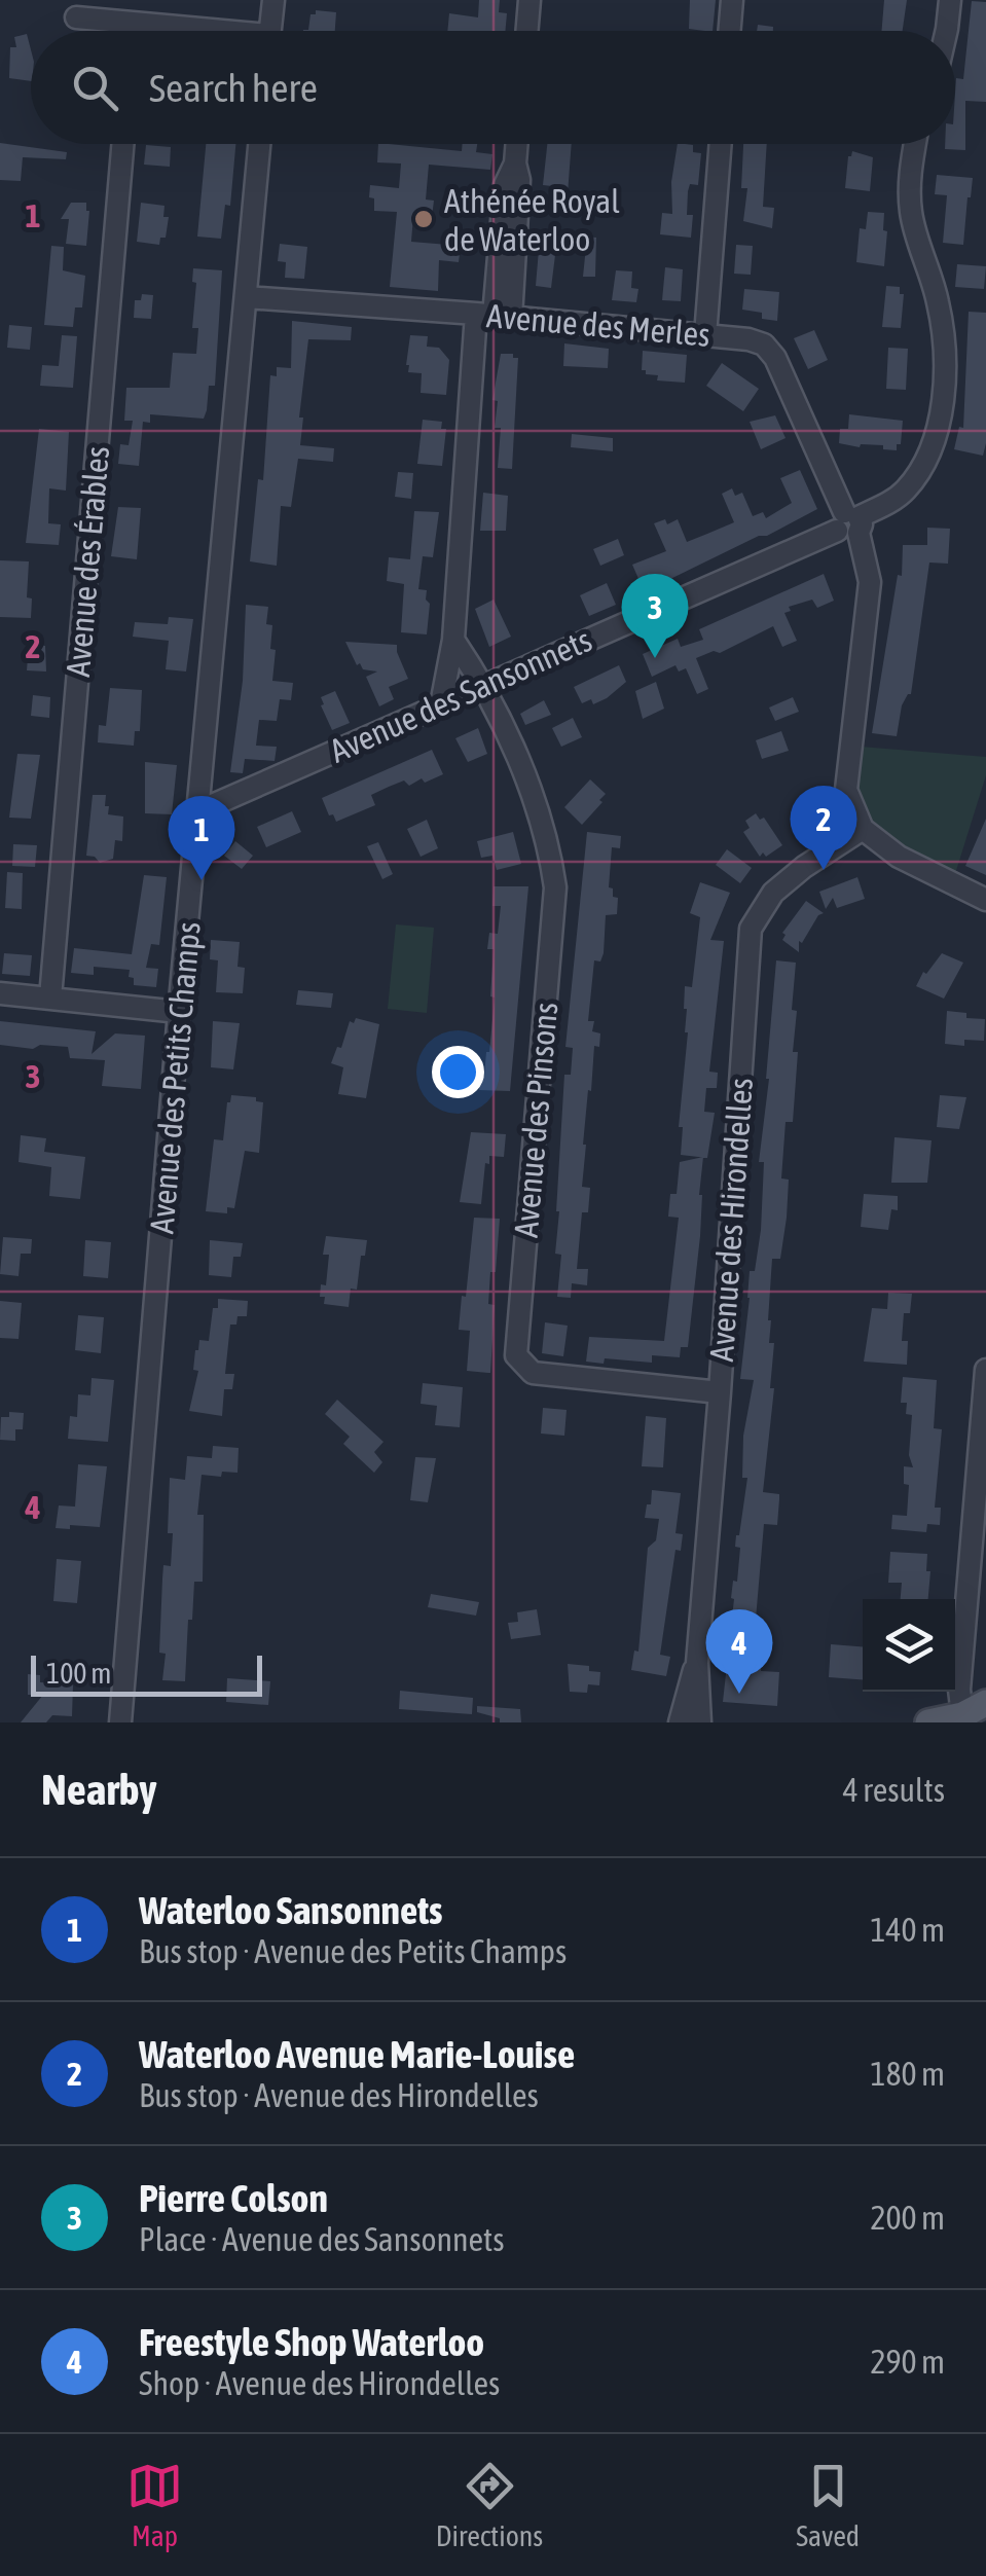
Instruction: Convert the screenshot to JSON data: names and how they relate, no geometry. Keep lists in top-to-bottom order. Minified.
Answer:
{"streets":{"street":["Avenue des Merles","Avenue des Érables","Avenue des Sansonnets","Avenue des Petits Champs","Avenue des Pinsons","Avenue des Hirondelles"]},"crossings":[["Avenue des Merles","Avenue des Sansonnets"],["Avenue des Merles","Avenue des Petits Champs"],["Avenue des Merles","Avenue des Hirondelles"],["Avenue des Sansonnets","Avenue des Petits Champs"],["Avenue des Sansonnets","Avenue des Pinsons"],["Avenue des Pinsons","Avenue des Hirondelles"]],"places":["Athénée Royal de Waterloo"],"scale_bar":"100 m","page":{"search":"Search here","pins":["3","2","1","4"],"scale":"100 m","heading":["Nearby","4 results"],"list":[{"mark":"1","name":"Waterloo Sansonnets","note":"Bus stop · Avenue des Petits Champs","value":"140 m"},{"mark":"2","name":"Waterloo Avenue Marie-Louise","note":"Bus stop · Avenue des Hirondelles","value":"180 m"},{"mark":"3","name":"Pierre Colson","note":"Place · Avenue des Sansonnets","value":"200 m"},{"mark":"4","name":"Freestyle Shop Waterloo","note":"Shop · Avenue des Hirondelles","value":"290 m"}],"nav":["Map","Directions","Saved"]},"grid":{"rows":["1","2","3","4"]}}
